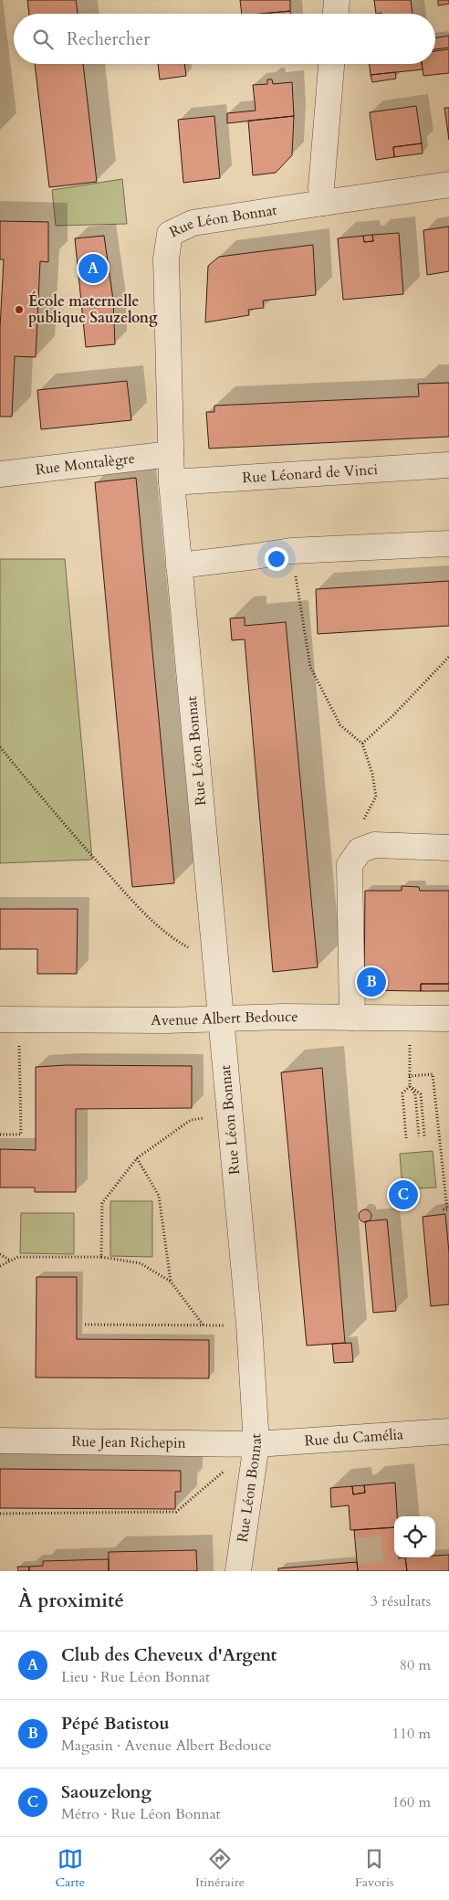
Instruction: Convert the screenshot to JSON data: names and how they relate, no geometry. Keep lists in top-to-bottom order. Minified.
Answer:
{"streets":{"street":["Rue Léon Bonnat","Rue Montalègre","Rue Léonard de Vinci","Avenue Albert Bedouce","Rue du Camélia","Rue Jean Richepin"]},"crossings":[["Rue Léon Bonnat","Rue Montalègre"],["Rue Léon Bonnat","Rue Léonard de Vinci"],["Rue Léon Bonnat","Avenue Albert Bedouce"],["Rue Léon Bonnat","Rue du Camélia"],["Rue Léon Bonnat","Rue Jean Richepin"],["Rue du Camélia","Rue Jean Richepin"]],"places":["École maternelle publique Sauzelong"],"page":{"search":"Rechercher","pins":["A","B","C"],"heading":["À proximité","3 résultats"],"list":[{"mark":"A","name":"Club des Cheveux d'Argent","note":"Lieu · Rue Léon Bonnat","value":"80 m"},{"mark":"B","name":"Pépé Batistou","note":"Magasin · Avenue Albert Bedouce","value":"110 m"},{"mark":"C","name":"Saouzelong","note":"Métro · Rue Léon Bonnat","value":"160 m"}],"nav":["Carte","Itinéraire","Favoris"]}}
